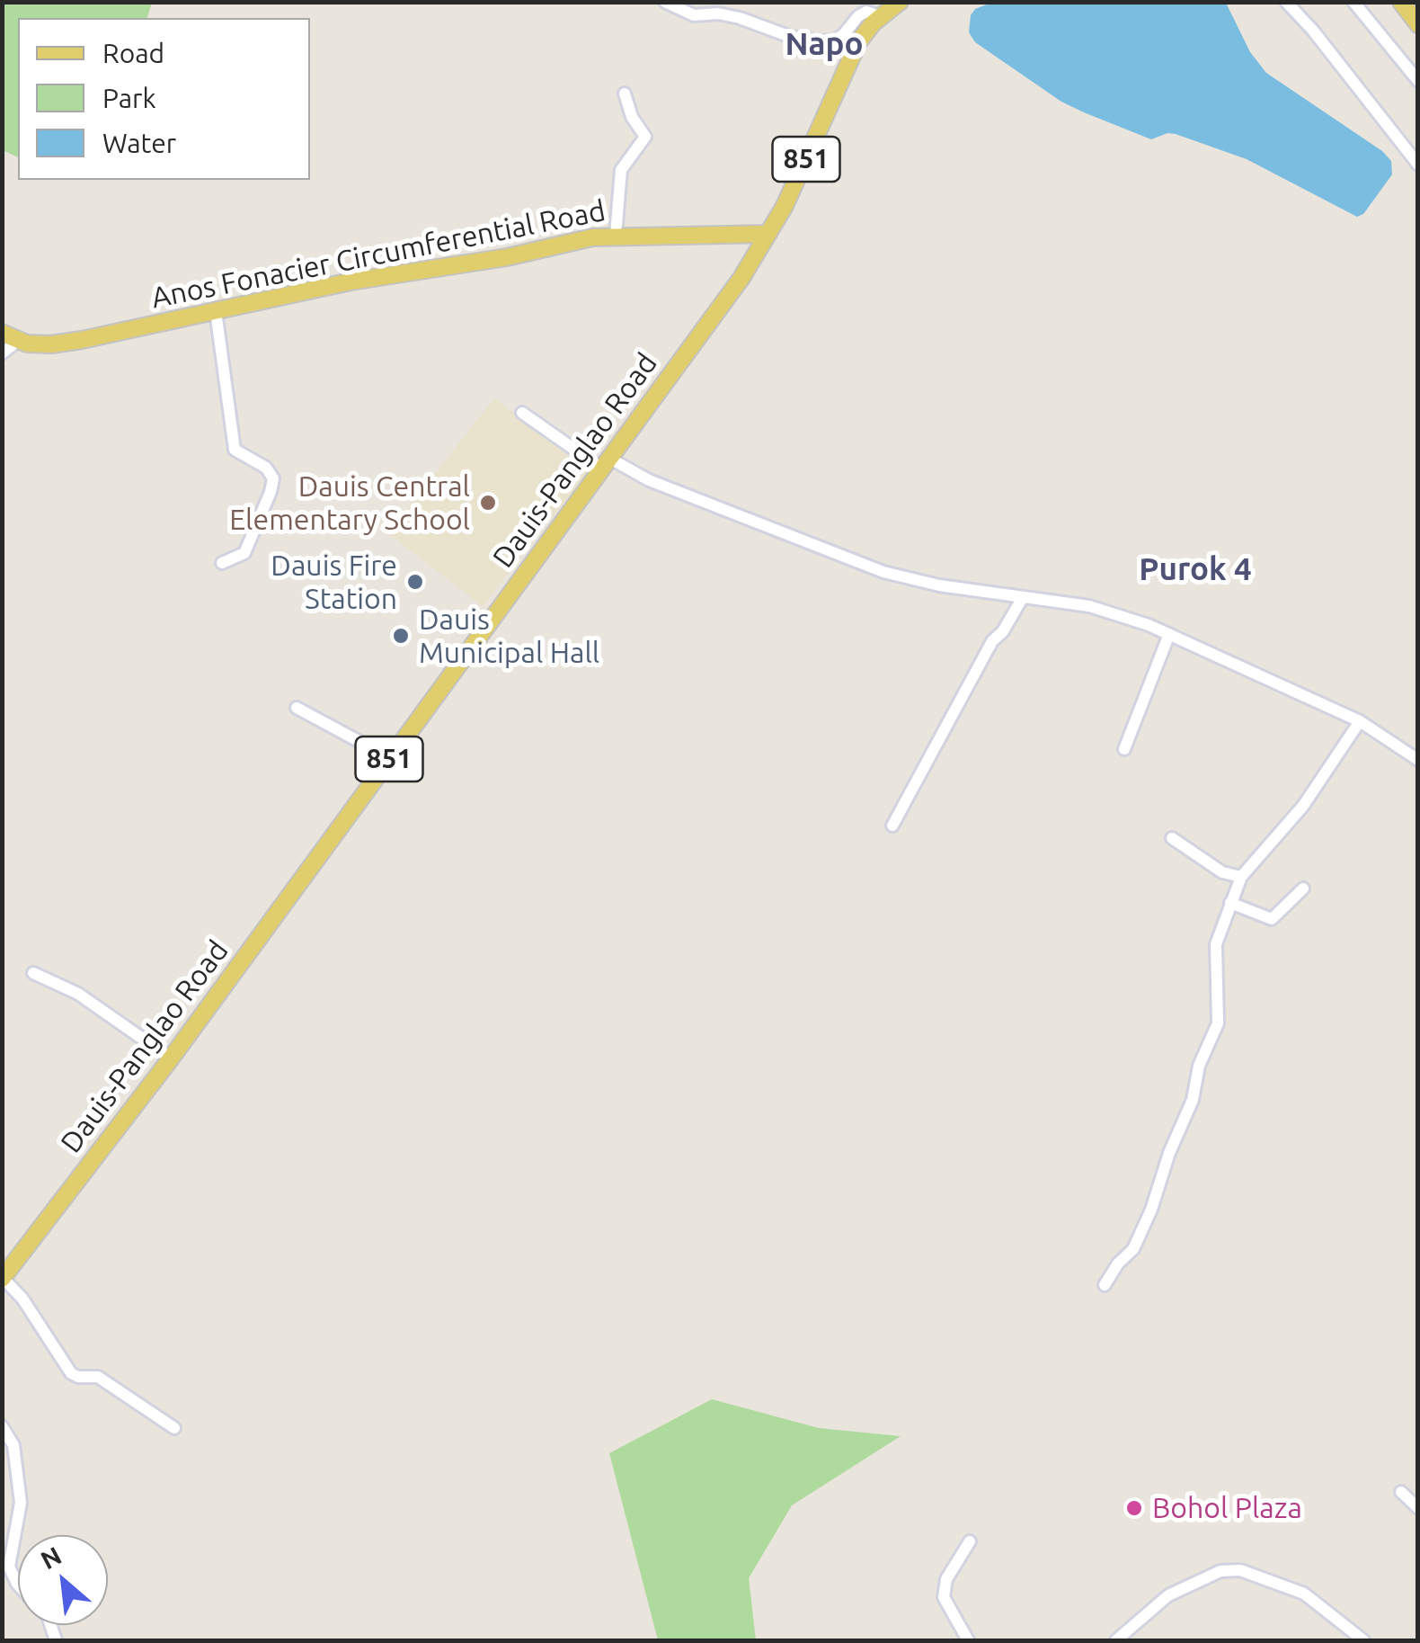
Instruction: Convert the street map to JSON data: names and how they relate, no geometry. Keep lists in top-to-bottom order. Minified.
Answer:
{"streets":{"main road":["851","Anos Fonacier Circumferential Road","Dauis-Panglao Road"]},"crossings":[["Anos Fonacier Circumferential Road","Dauis-Panglao Road"]],"districts":["Napo","Purok 4"],"places":["Dauis Central Elementary School","Dauis Fire Station","Dauis Municipal Hall","Bohol Plaza"],"legend":["Road","Park","Water"],"north":"top left"}
